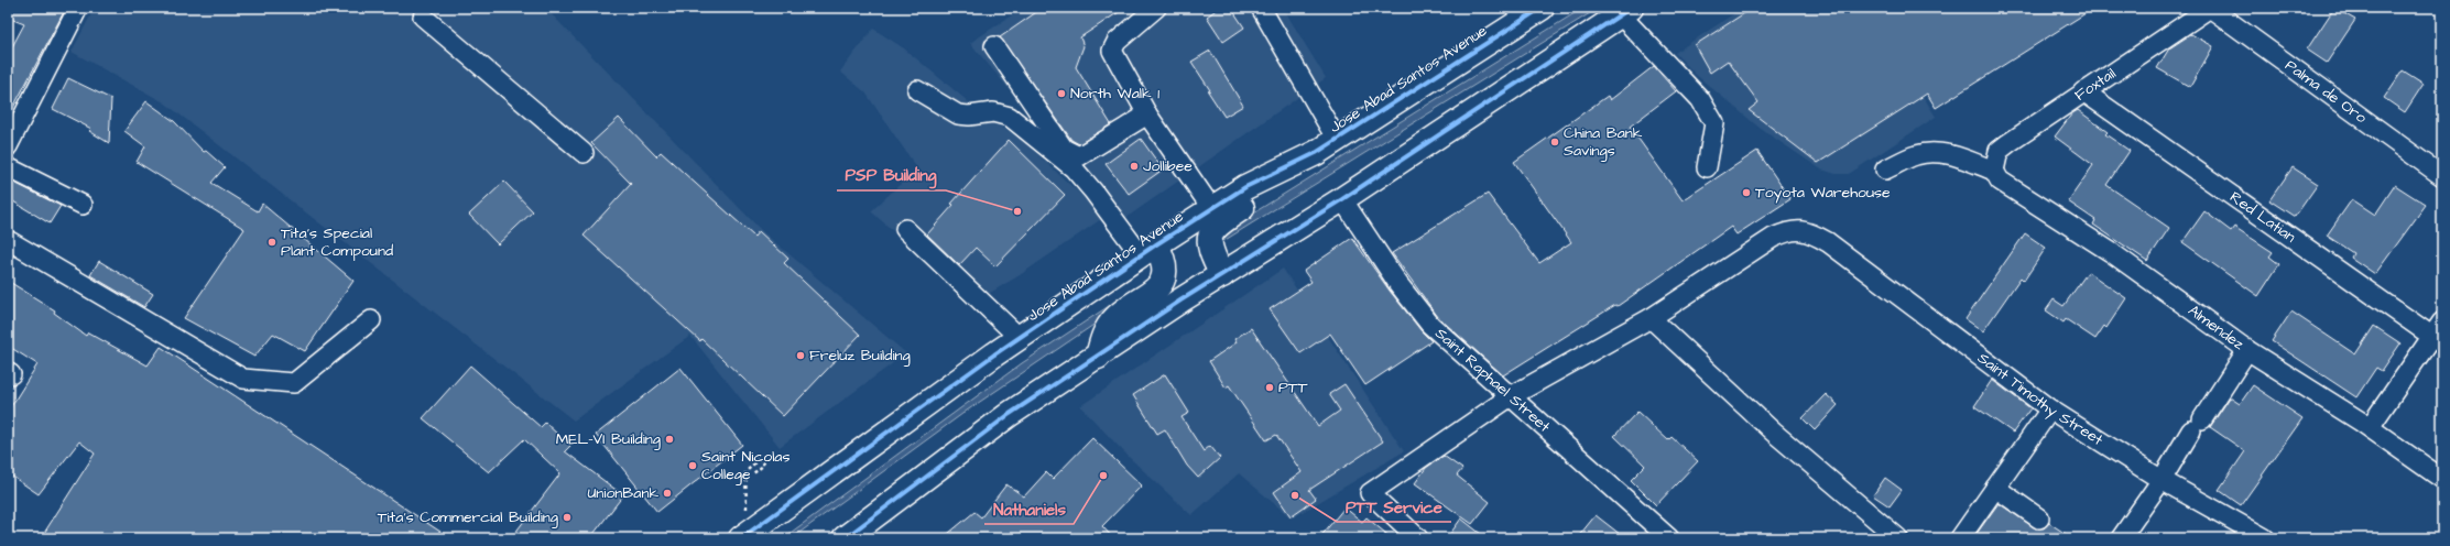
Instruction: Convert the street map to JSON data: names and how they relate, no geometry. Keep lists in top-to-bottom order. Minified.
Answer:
{"streets":{"highway":["Jose Abad Santos Avenue"],"street":["Foxtail","Palma de Oro","Red Latian","Almendez","Saint Raphael Street","Saint Timothy Street"]},"crossings":[["Foxtail","Palma de Oro"],["Foxtail","Red Latian"],["Foxtail","Almendez"],["Saint Raphael Street","Saint Timothy Street"]],"places":["North Walk 1","China Bank Savings","Jollibee","Toyota Warehouse","PSP Building","Tita's Special Plant Compound","Freluz Building","PTT","MEL-VI Building","Saint Nicolas College","Nathaniels","UnionBank","PTT Service","Tita's Commercial Building"]}
